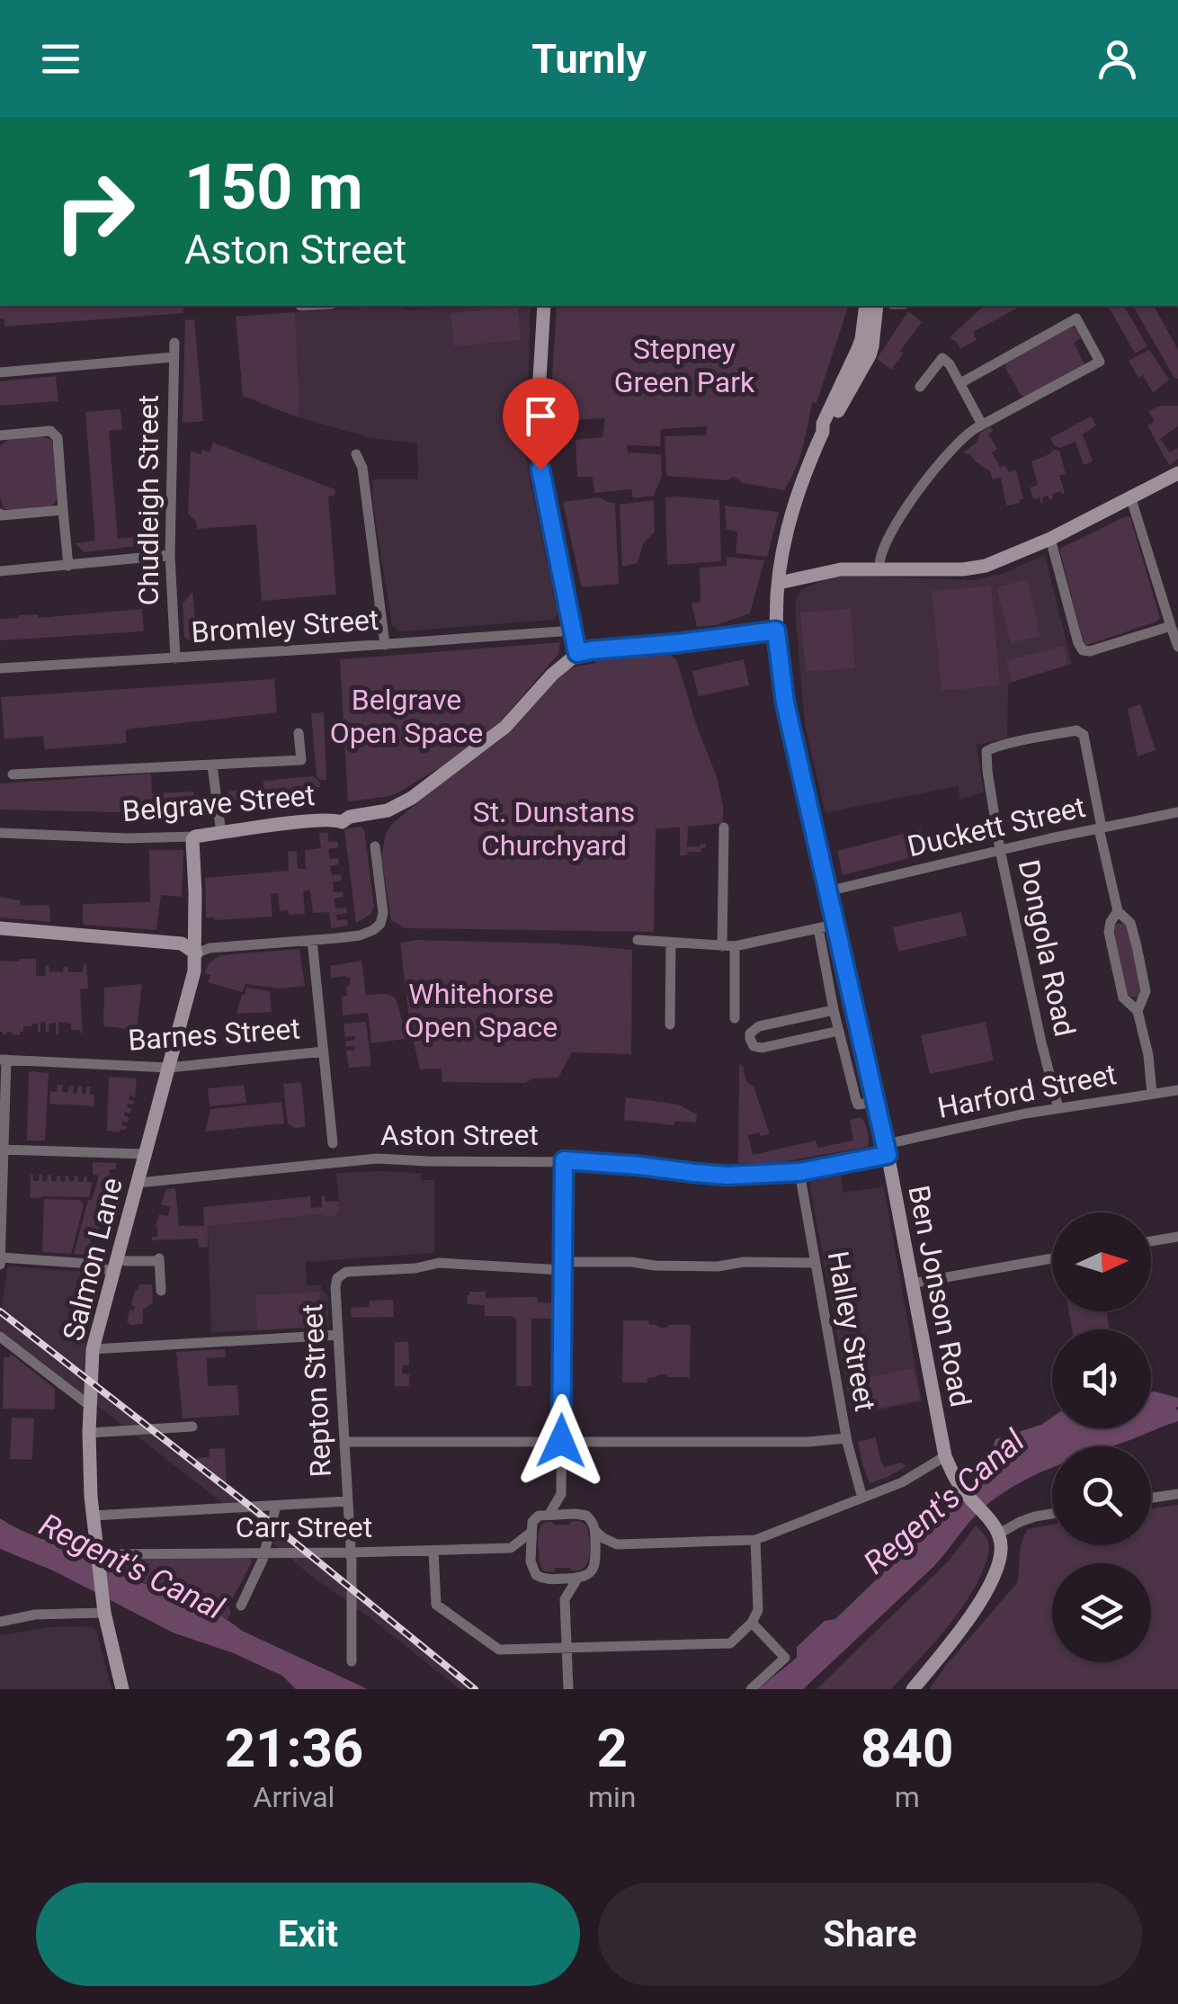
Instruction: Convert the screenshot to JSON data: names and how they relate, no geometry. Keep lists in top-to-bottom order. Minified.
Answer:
{"streets":{"main road":["Belgrave Street","Salmon Lane","Ben Jonson Road"],"street":["Chudleigh Street","Bromley Street","Duckett Street","Dongola Road","Barnes Street","Harford Street","Aston Street","Halley Street","Repton Street","Carr Street"]},"crossings":[["Chudleigh Street","Bromley Street"],["Belgrave Street","Salmon Lane"],["Duckett Street","Dongola Road"],["Duckett Street","Ben Jonson Road"],["Dongola Road","Harford Street"],["Barnes Street","Salmon Lane"],["Harford Street","Aston Street"],["Harford Street","Ben Jonson Road"],["Aston Street","Salmon Lane"],["Aston Street","Ben Jonson Road"],["Aston Street","Halley Street"],["Salmon Lane","Carr Street"],["Repton Street","Carr Street"]],"water":["Regent's Canal"],"parks":["Stepney Green Park","Belgrave Open Space","St. Dunstans Churchyard","Whitehorse Open Space"],"north":"right","page":{"header":"Turnly","turn":["150 m","Aston Street"],"eta":["21:36","Arrival","2","min","840","m"],"buttons":["Exit","Share"]}}
